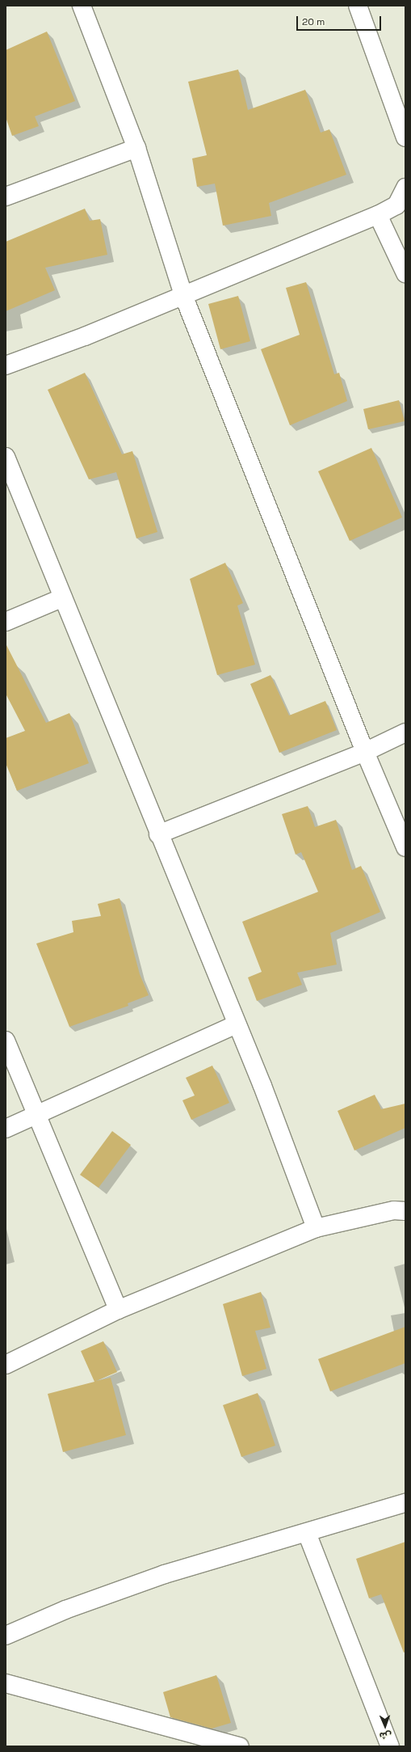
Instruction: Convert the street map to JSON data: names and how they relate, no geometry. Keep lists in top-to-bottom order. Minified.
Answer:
{"scale_bar":"20 m","north":"bottom"}
